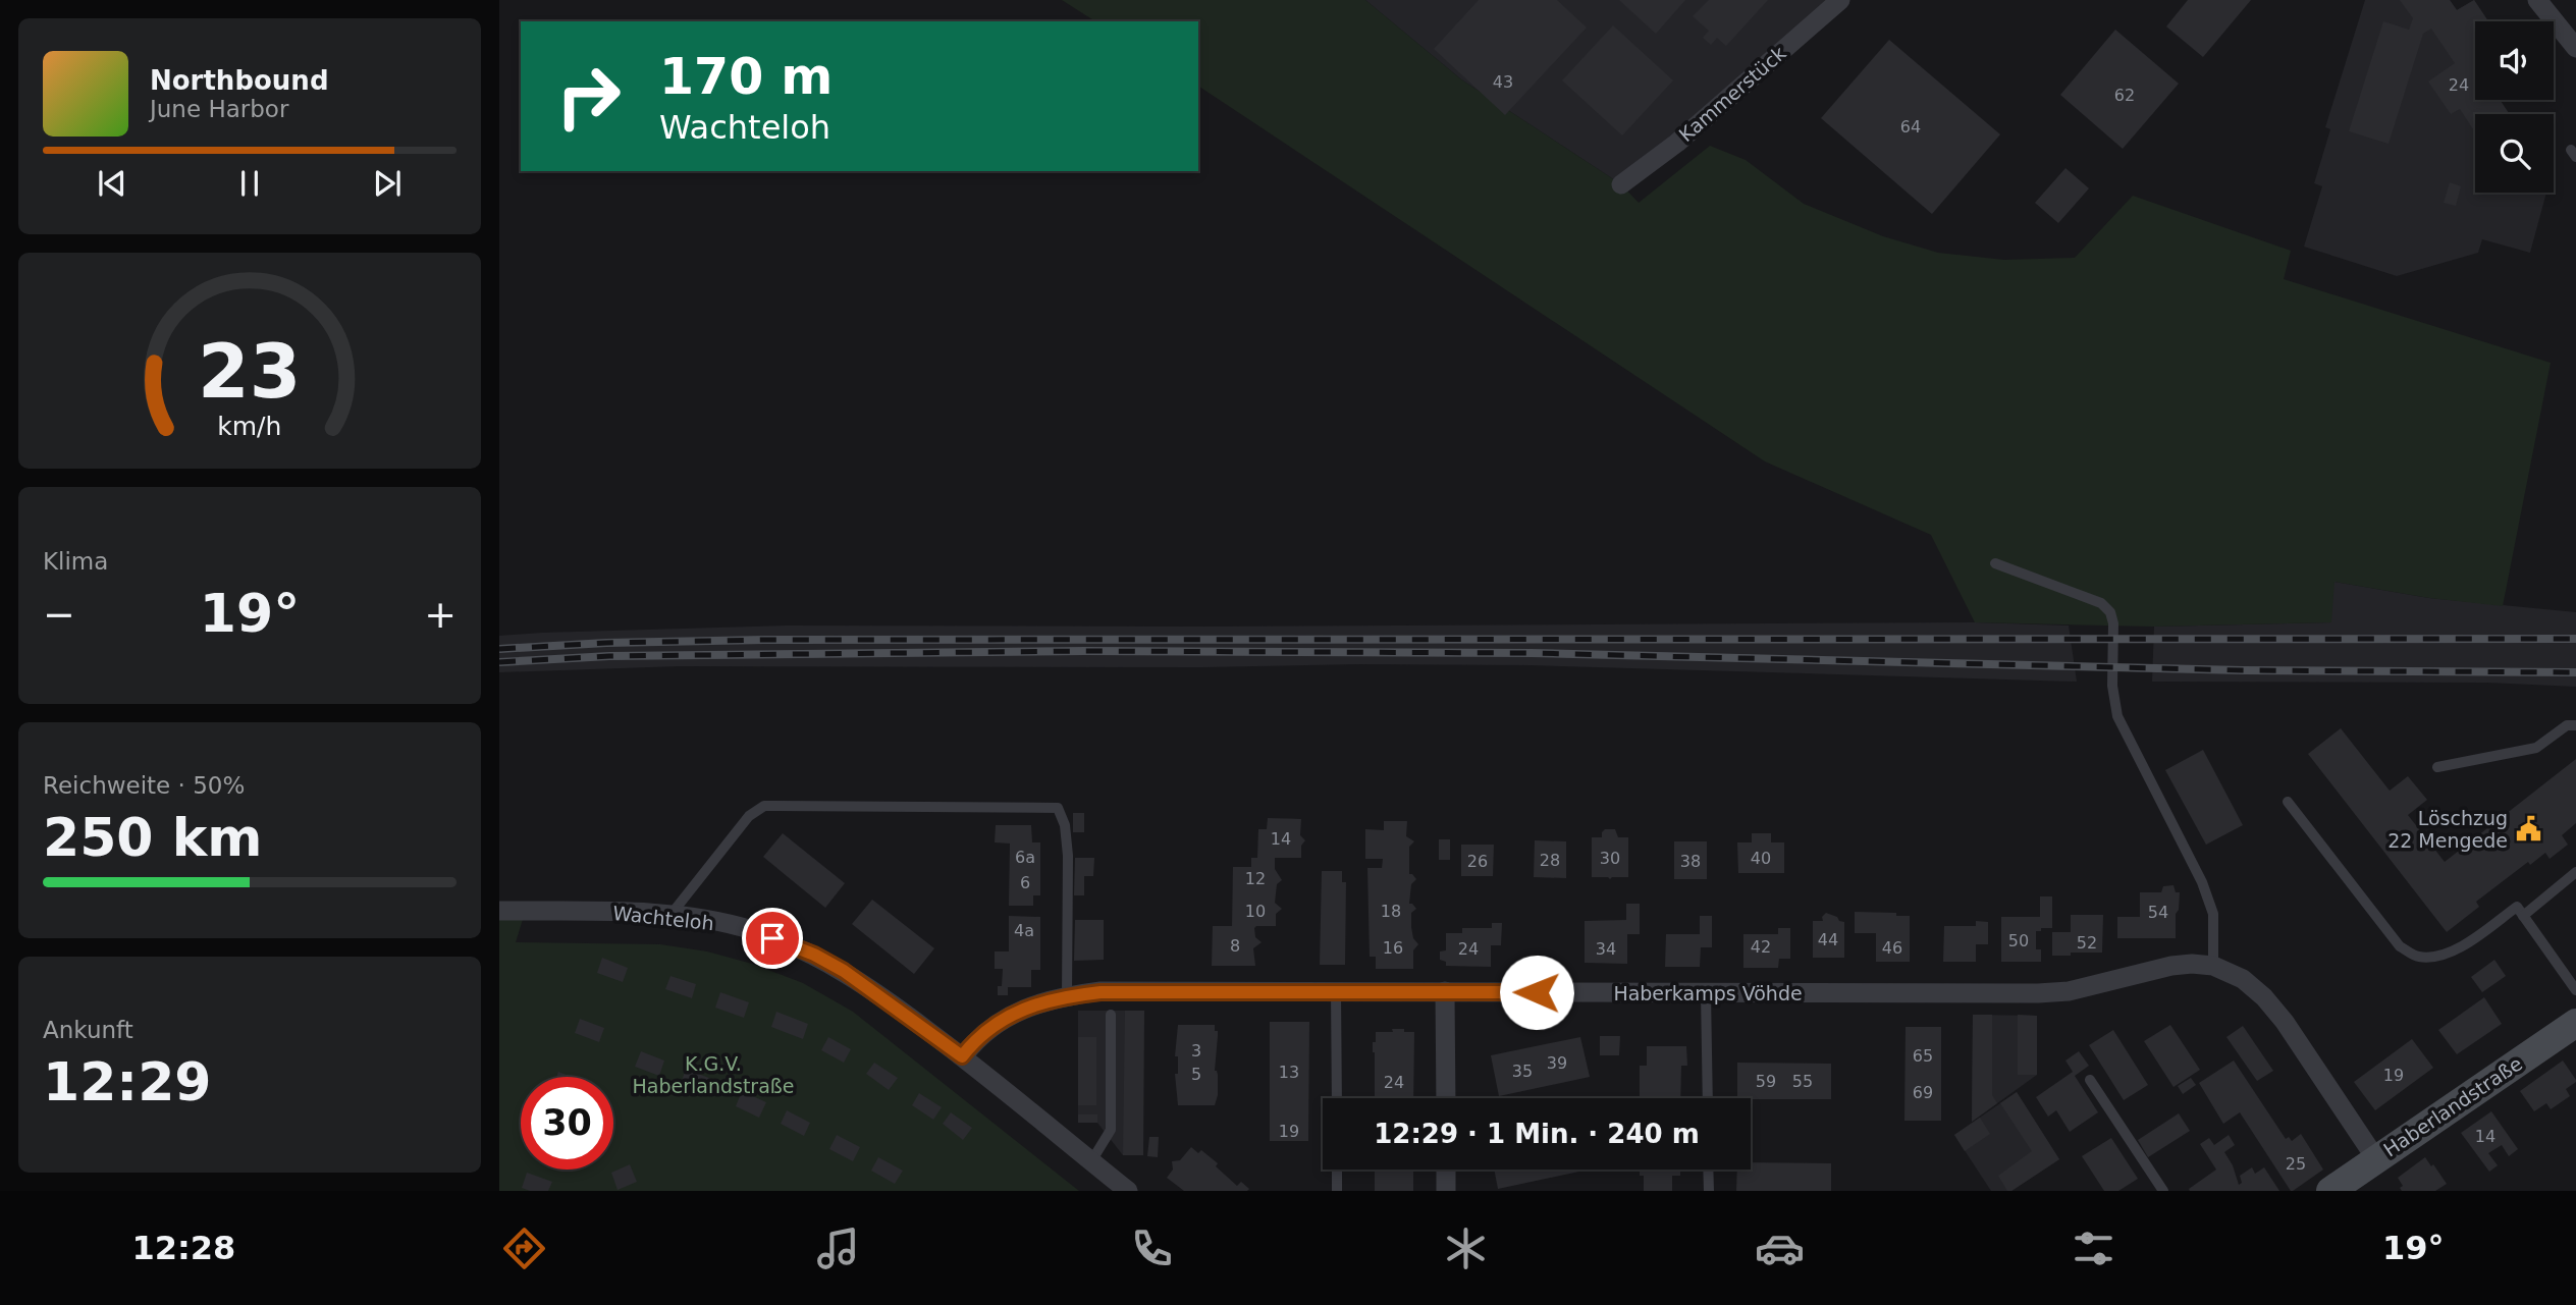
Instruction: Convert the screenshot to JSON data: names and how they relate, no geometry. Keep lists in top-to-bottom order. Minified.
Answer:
{"streets":{"street":["Kammerstück","Wachteloh","Haberkamps Vöhde","Haberlandstraße"]},"crossings":[["Wachteloh","Haberkamps Vöhde"],["Haberkamps Vöhde","Haberlandstraße"]],"parks":["K.G.V. Haberlandstraße"],"places":{"public building":["Löschzug 22 Mengede"]},"house_numbers":["43","24","62","64","14","6a","30","40","28","26","38","12","6","10","18","54","4a","44","50","52","8","42","16","46","24","34","3","65","39","35","13","5","19","59","55","24","69","19","14","25"],"page":{"turn":["170 m","Wachteloh"],"song":["Northbound","June Harbor"],"tile":["Klima",["Reichweite · 50%","250 km"],["Ankunft","12:29"]],"heat":["−","19°","+"],"limit":"30","trip":"12:29 · 1 Min. · 240 m","tabs":["12:28","19°"],"gauge":["23","km/h"]}}
